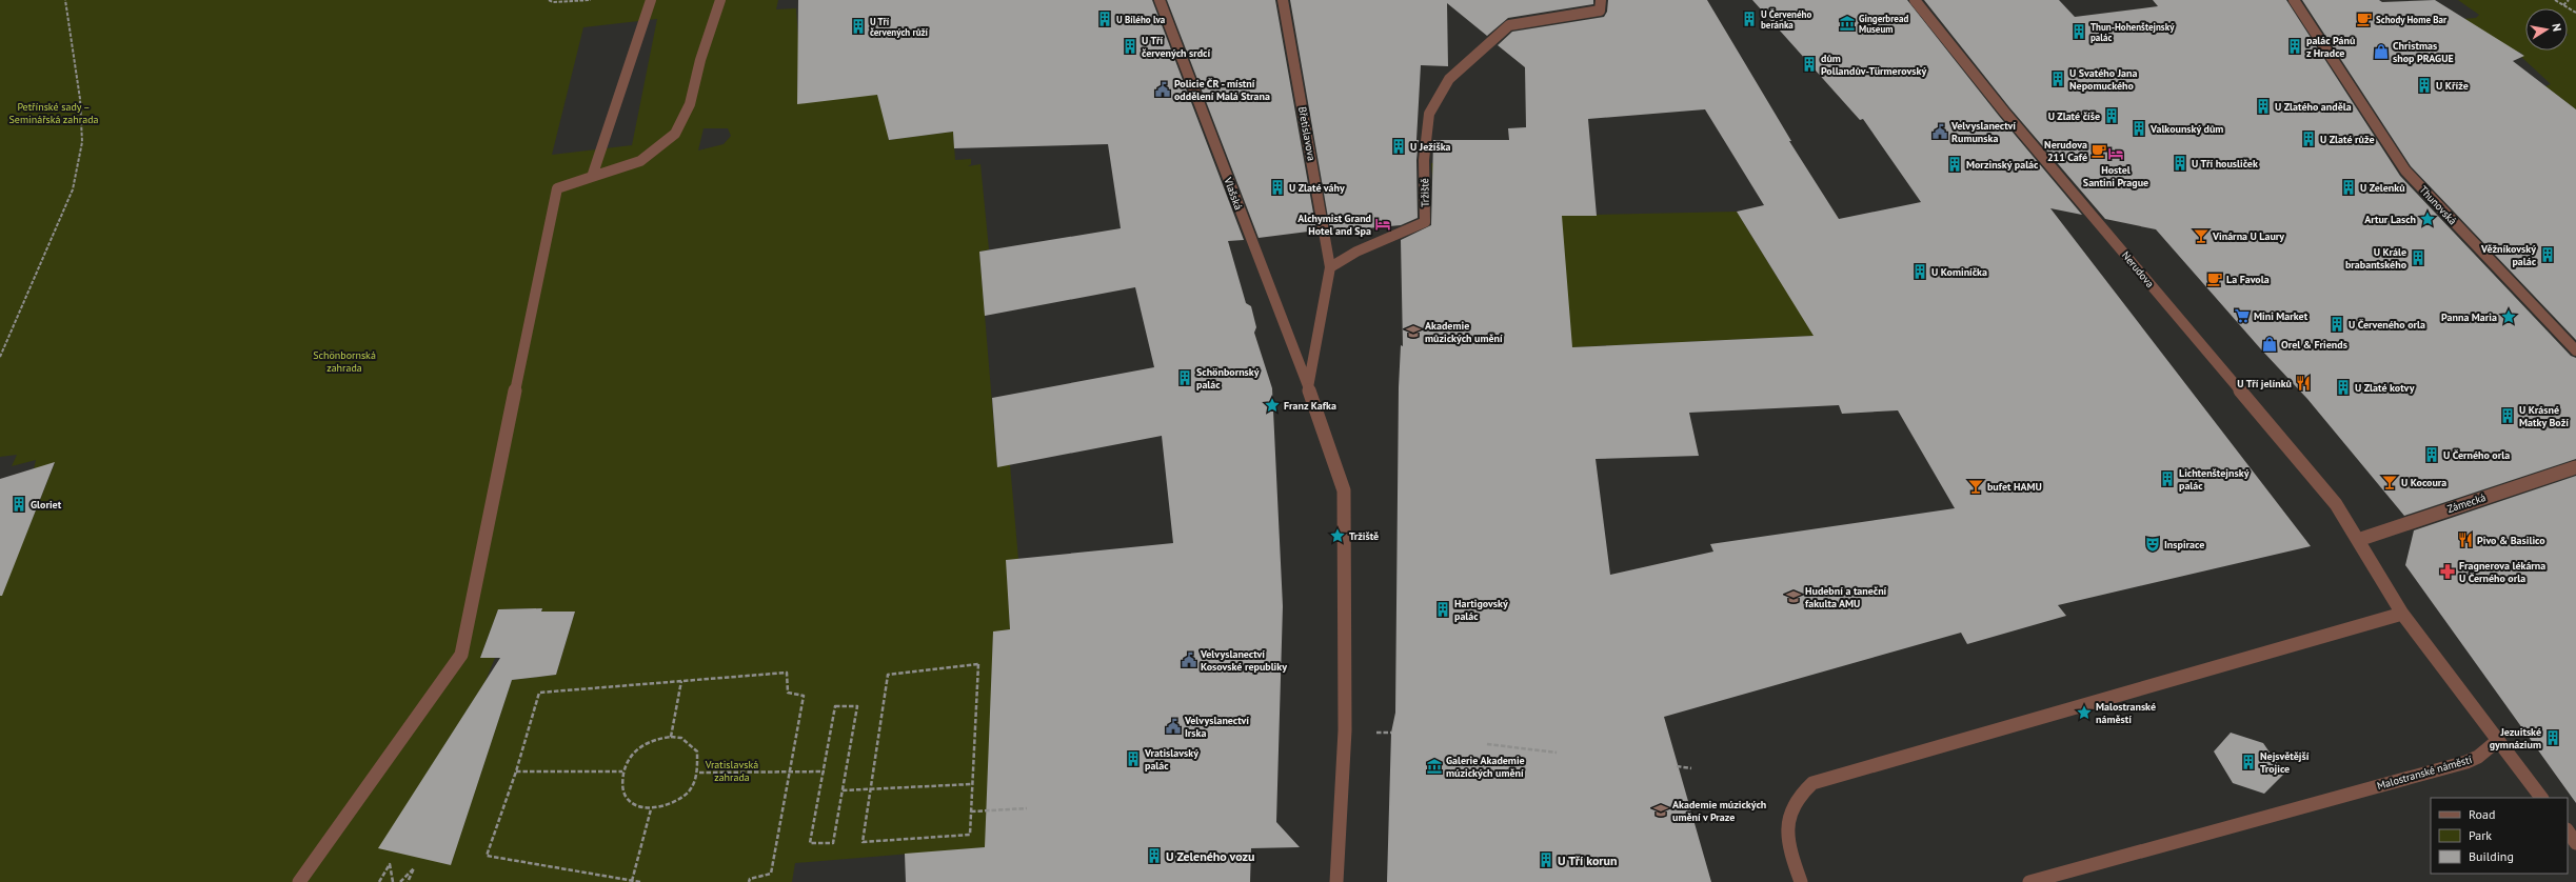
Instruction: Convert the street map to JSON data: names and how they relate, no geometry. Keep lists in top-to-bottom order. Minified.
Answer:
{"streets":{"street":["Břetislavova","Tržiště","Vlašská","Thunovská","Nerudova","Zámecká","Malostranské náměstí"]},"crossings":[["Břetislavova","Tržiště"],["Nerudova","Zámecká"]],"parks":["Petřínské sady – Seminářská zahrada","Schönbornská zahrada","Vratislavská zahrada"],"places":{"building":["U Bílého lva","U Červeného beránka","U Tří červených růží","Thun-Hohenštejnský palác","U Tří červených srdcí","palác Pánů z Hradce","dům Pollandův-Türmerovský","U Svatého Jana Nepomuckého","U Kříže","U Zlatého anděla","U Zlaté číše","Valkounský dům","U Zlaté růže","U Ježíška","U Tří housliček","Morzinský palác","U Zlaté váhy","U Zelenků","Věžníkovský palác","U Krále brabantského","U Kominíčka","U Červeného orla","Schönbornský palác","U Zlaté kotvy","U Krásné Matky Boží","U Černého orla","Lichtenštejnský palác","Gloriet","Hartigovský palác","Jezuitské gymnázium","Vratislavský palác","Nejsvětější Trojice","U Zeleného vozu","U Tří korun"],"cafe":["Schody Home Bar","Nerudova 211 Café","La Favola"],"museum":["Gingerbread Museum","Galerie Akademie múzických umění"],"shop":["Christmas shop PRAGUE","Orel & Friends"],"public building":["Policie ČR - místní oddělení Malá Strana","Velvyslanectví Rumunska","Velvyslanectví Kosovské republiky","Velvyslanectví Irska"],"hotel":["Hostel Santini Prague","Alchymist Grand Hotel and Spa"],"place":["Artur Lasch","Panna Maria","Franz Kafka","Tržiště","Malostranské náměstí"],"bar":["Vinárna U Laury","U Kocoura","bufet HAMU"],"supermarket":["Mini Market"],"school or university":["Akademie můzických umění","Hudební a taneční fakulta AMU","Akademie múzických umění v Praze"],"restaurant":["U Tří jelínků","Pivo & Basilico"],"theatre":["Inspirace"],"pharmacy":["Fragnerova lékárna U Černého orla"]},"legend":["Road","Park","Building"],"north":"right"}
